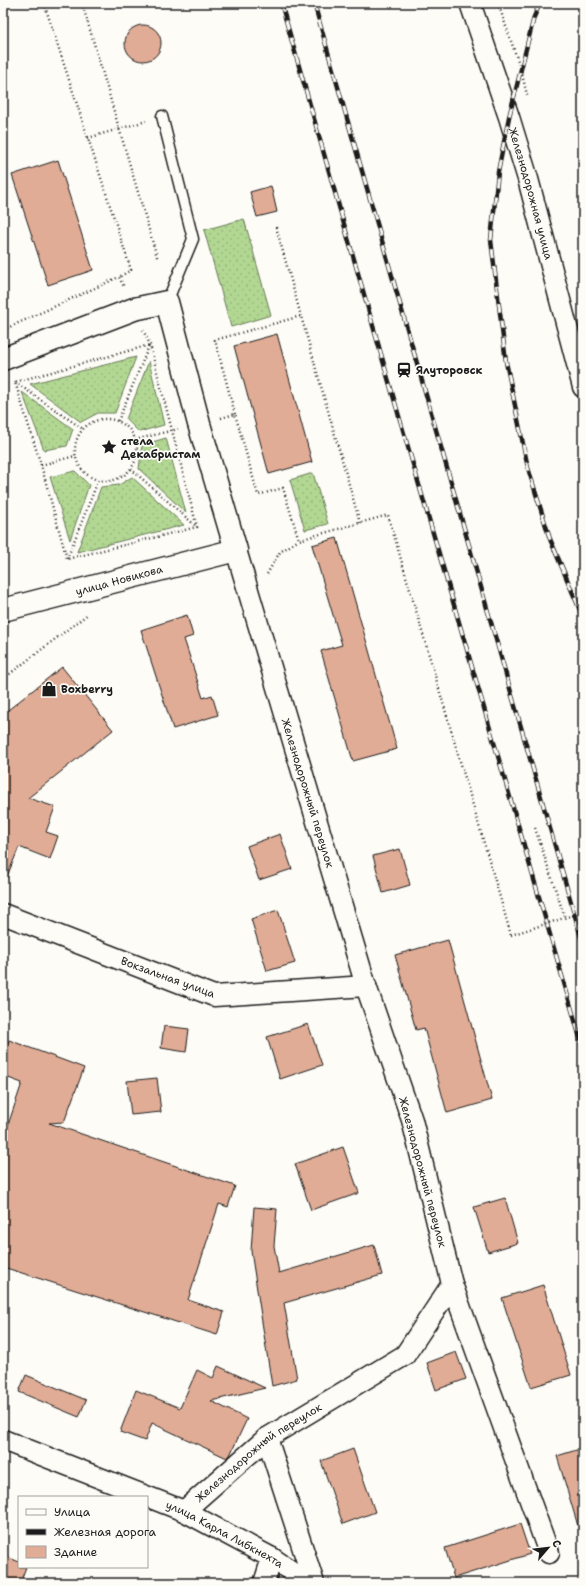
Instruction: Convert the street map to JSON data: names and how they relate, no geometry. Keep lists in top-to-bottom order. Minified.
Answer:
{"streets":{"street":["Железнодорожная улица","улица Новикова","Железнодорожный переулок","Вокзальная улица","улица Карла Либкнехта"]},"crossings":[["улица Новикова","Железнодорожный переулок"],["Железнодорожный переулок","Вокзальная улица"],["Железнодорожный переулок","улица Карла Либкнехта"]],"places":{"station":["Ялуторовск"],"place":["стела Декабристам"],"shop":["Boxberry"]},"legend":["Улица","Железная дорога","Здание"],"north":"top right"}
